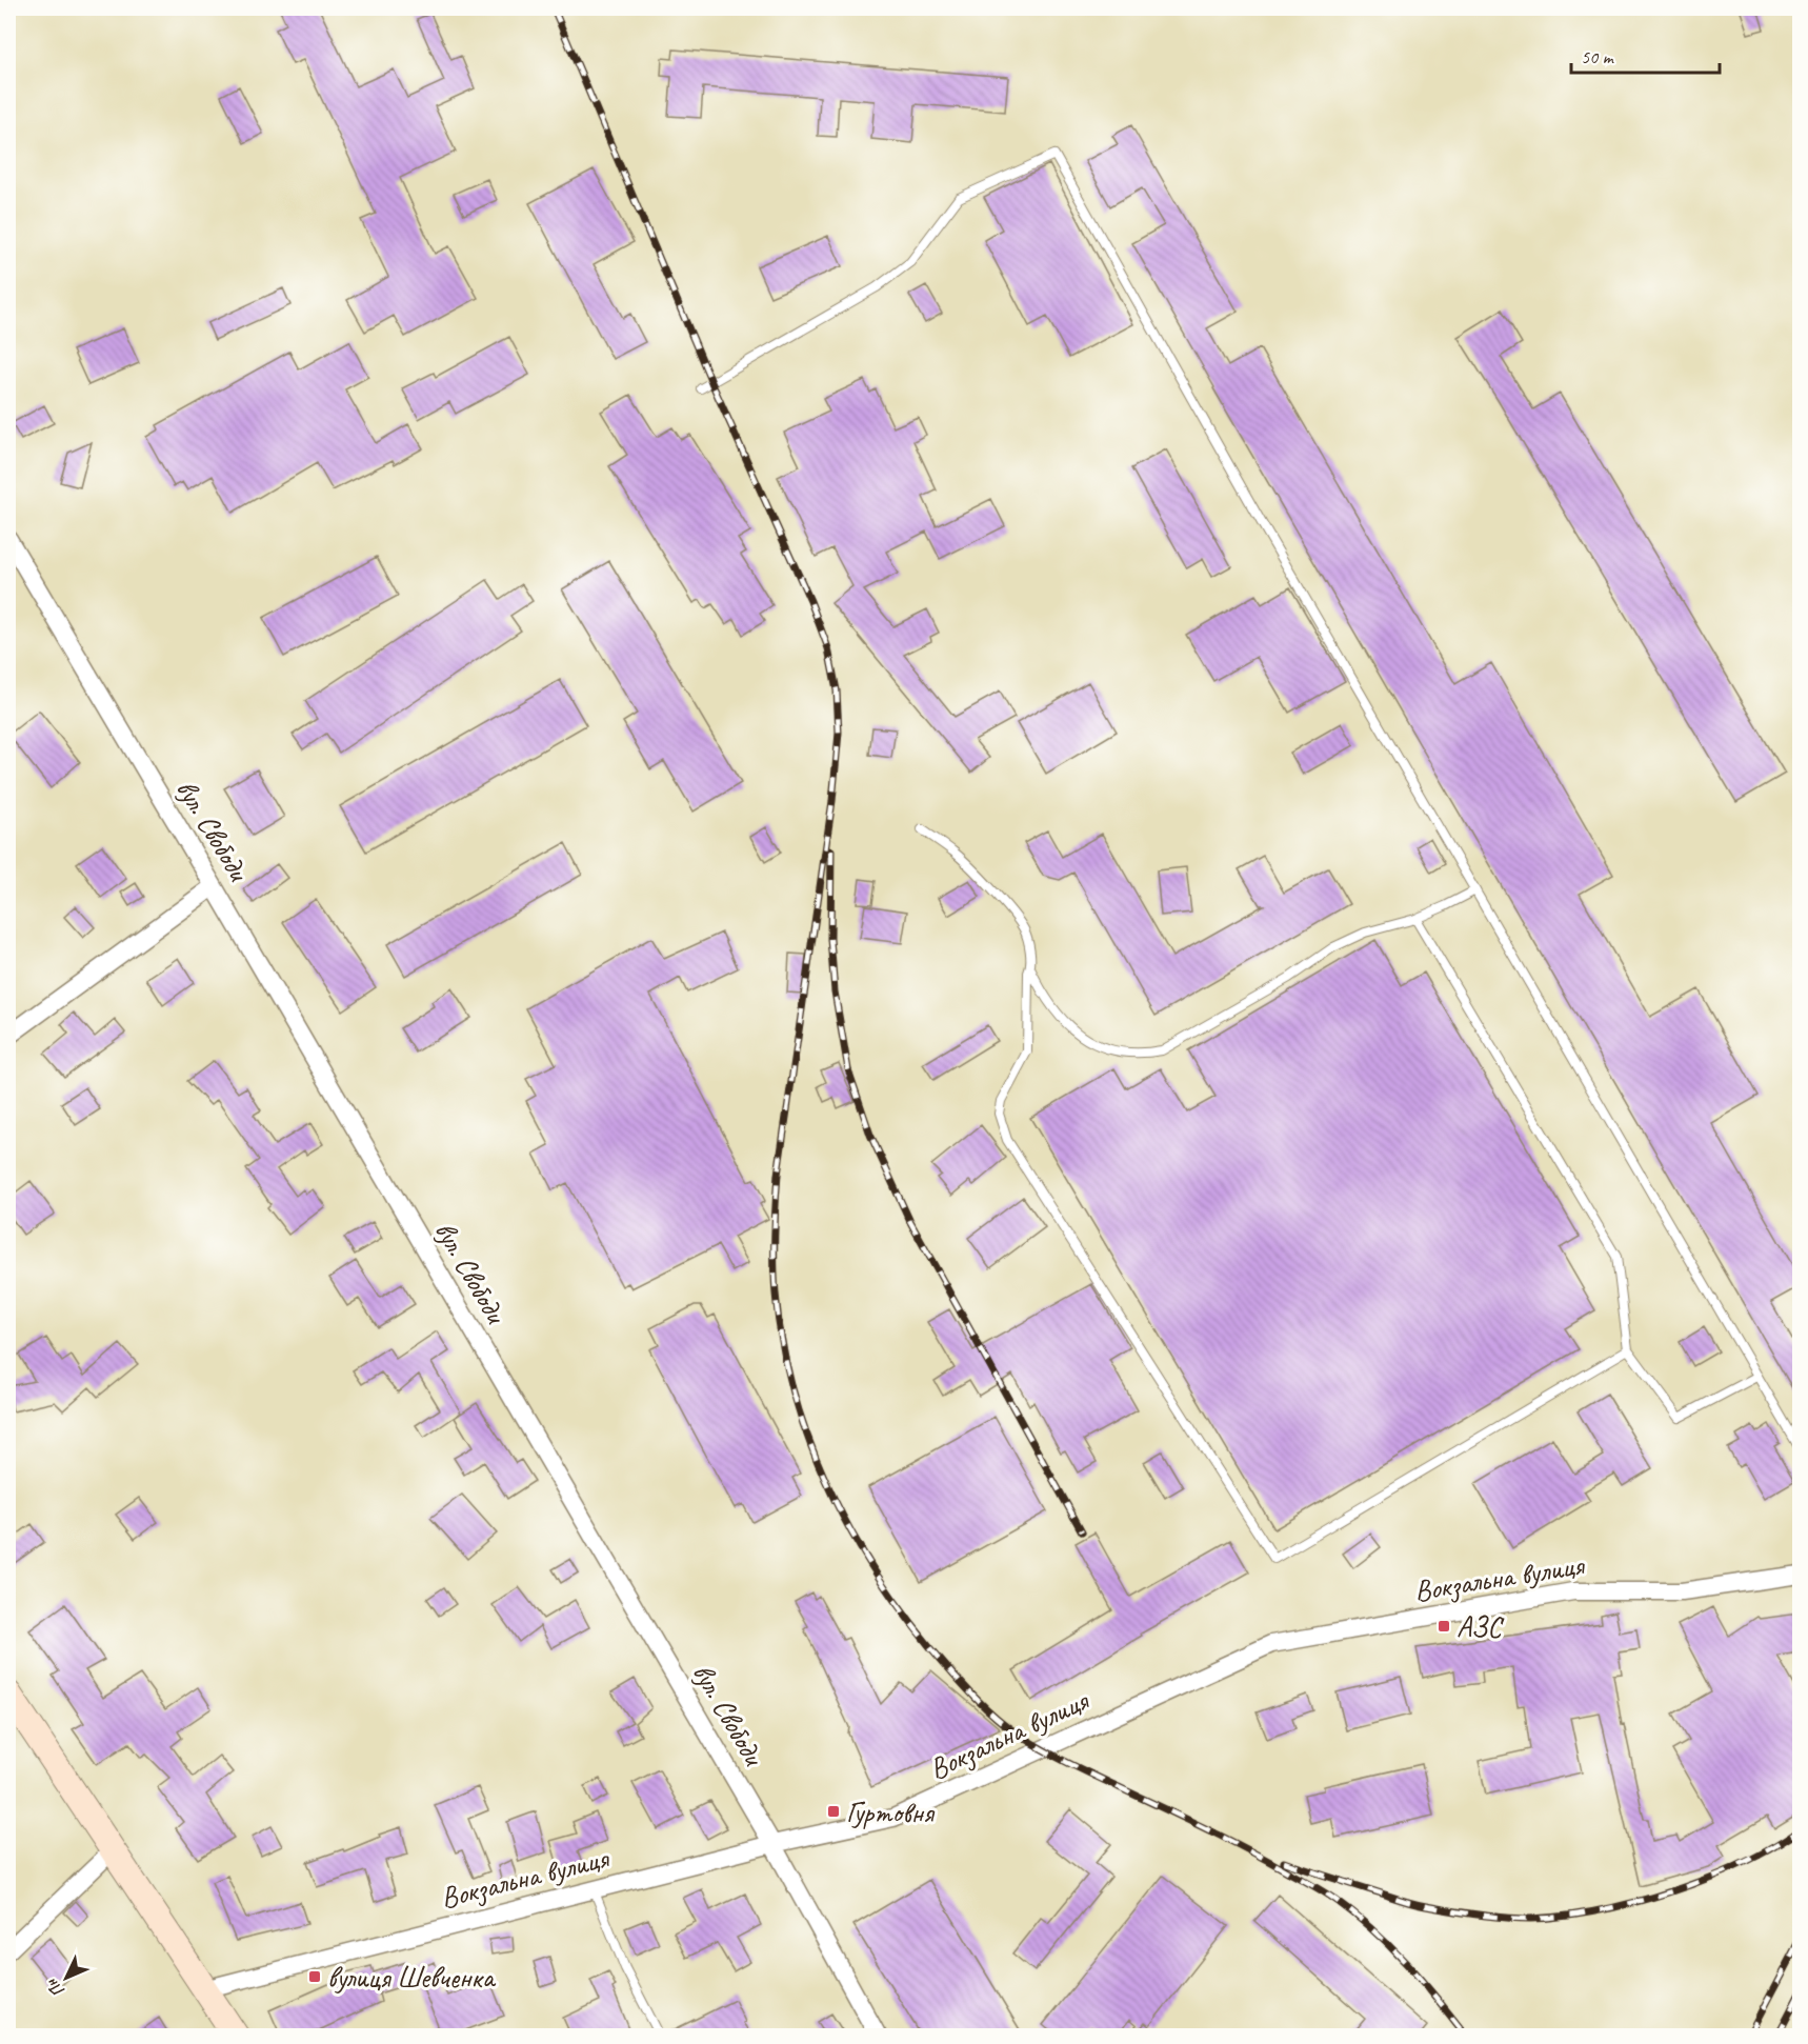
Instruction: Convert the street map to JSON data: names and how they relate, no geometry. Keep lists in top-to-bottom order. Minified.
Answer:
{"streets":{"street":["вул. Свободи","Вокзальна вулиця"]},"crossings":[["вул. Свободи","Вокзальна вулиця"]],"places":{"transit":["АЗС","Гуртовня","вулиця Шевченка"]},"scale_bar":"50 m","north":"bottom left"}
